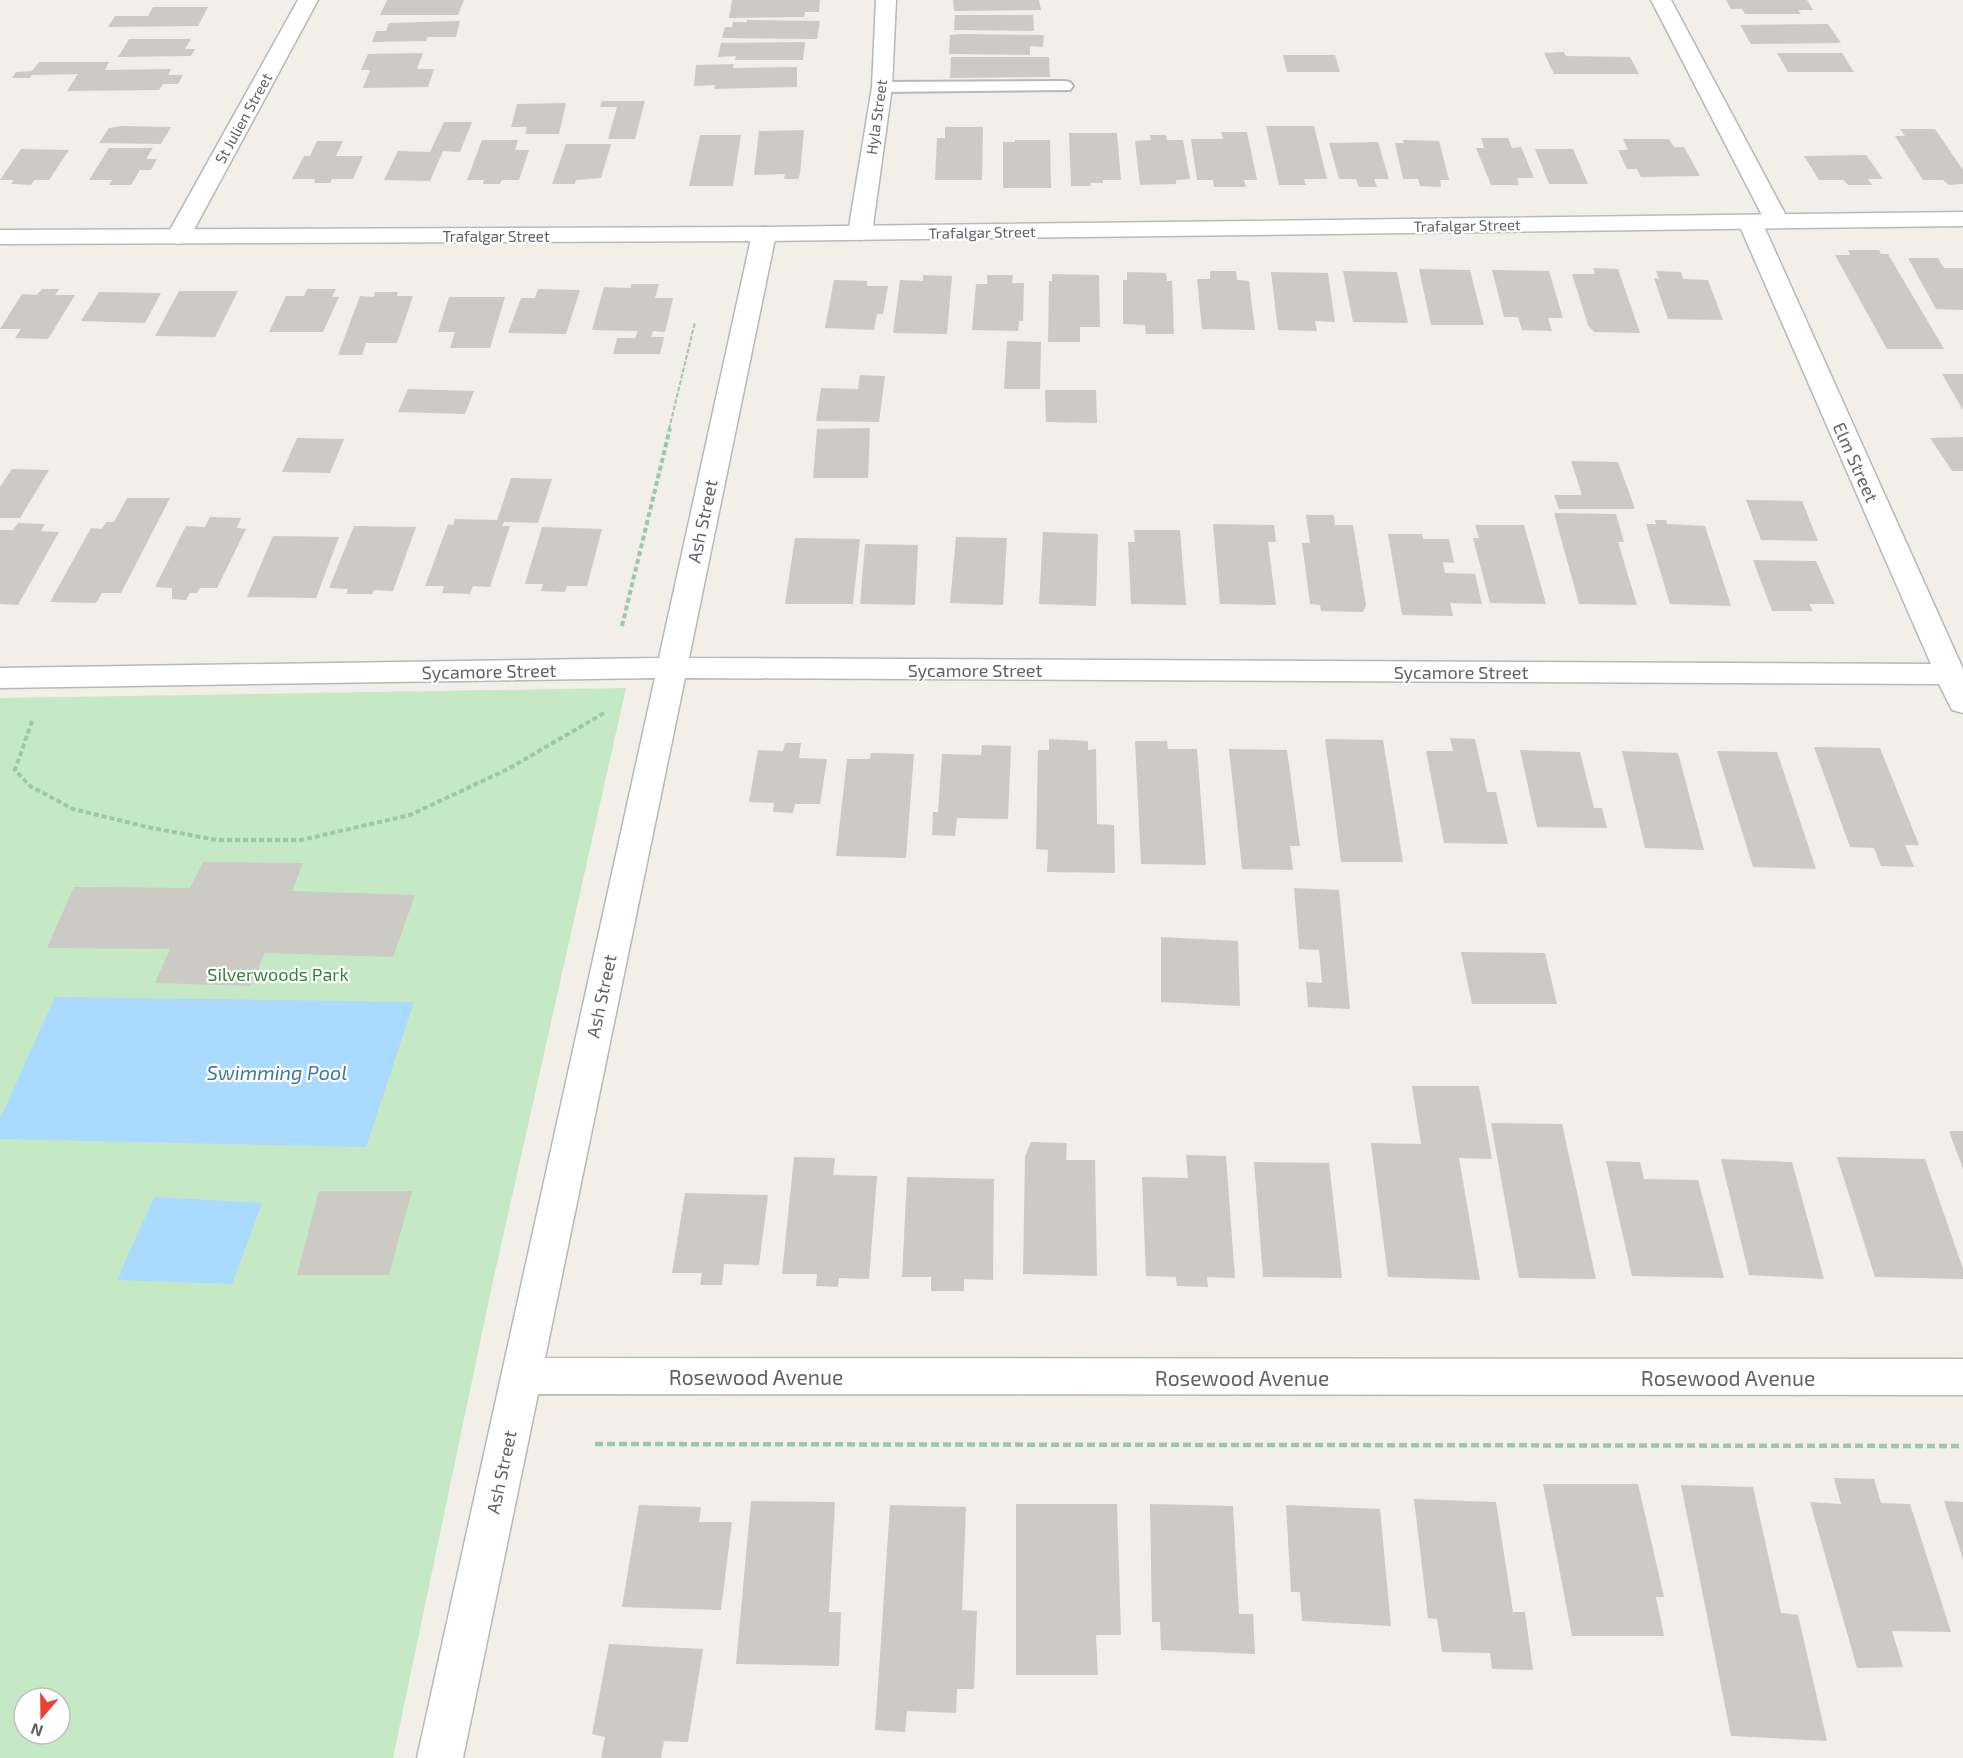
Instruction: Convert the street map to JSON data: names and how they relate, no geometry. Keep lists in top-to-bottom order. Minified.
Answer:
{"streets":{"street":["Hyla Street","St Julien Street","Trafalgar Street","Elm Street","Ash Street","Sycamore Street","Rosewood Avenue"]},"crossings":[["Hyla Street","Trafalgar Street"],["St Julien Street","Trafalgar Street"],["Trafalgar Street","Elm Street"],["Trafalgar Street","Ash Street"],["Elm Street","Sycamore Street"],["Ash Street","Sycamore Street"],["Ash Street","Rosewood Avenue"]],"water":["Swimming Pool"],"parks":["Silverwoods Park"],"north":"bottom"}
